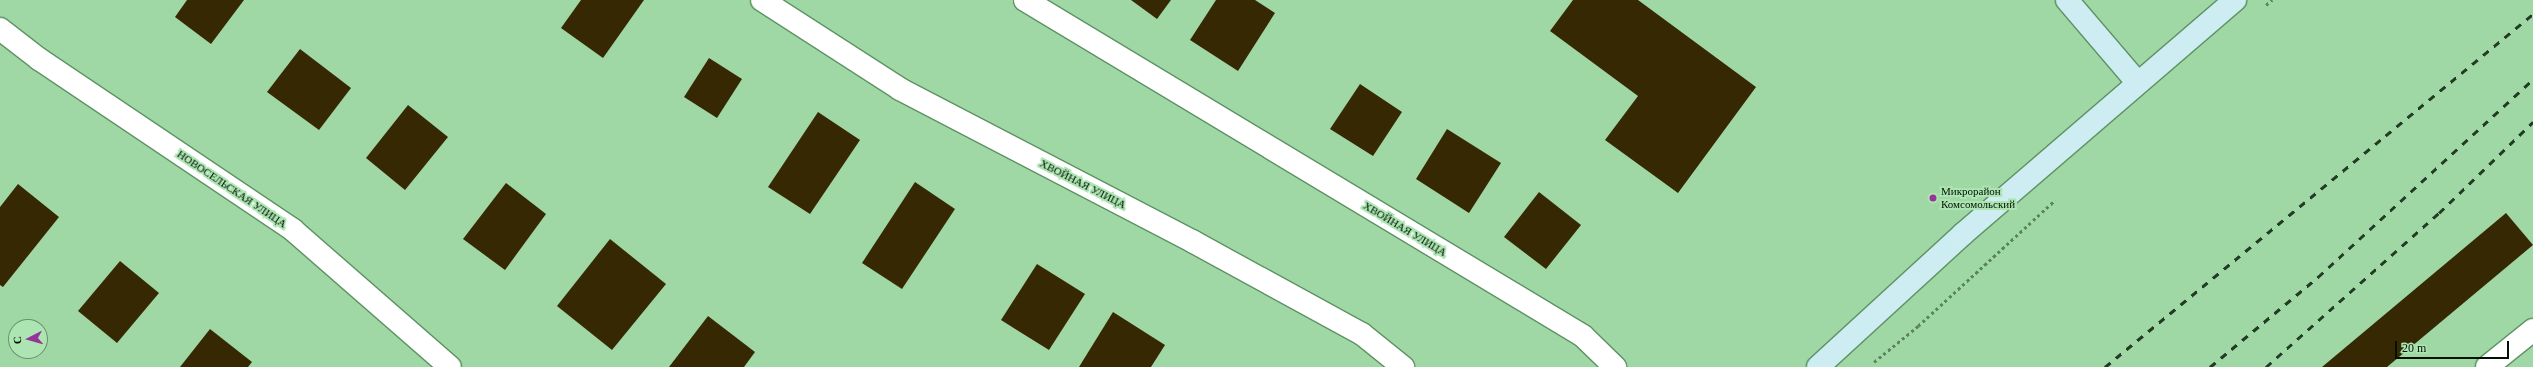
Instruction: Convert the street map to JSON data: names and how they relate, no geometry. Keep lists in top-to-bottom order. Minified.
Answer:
{"streets":{"street":["ХВОЙНАЯ УЛИЦА","НОВОСЕЛЬСКАЯ УЛИЦА"]},"places":["Микрорайон Комсомольский"],"scale_bar":"20 m","north":"left"}
